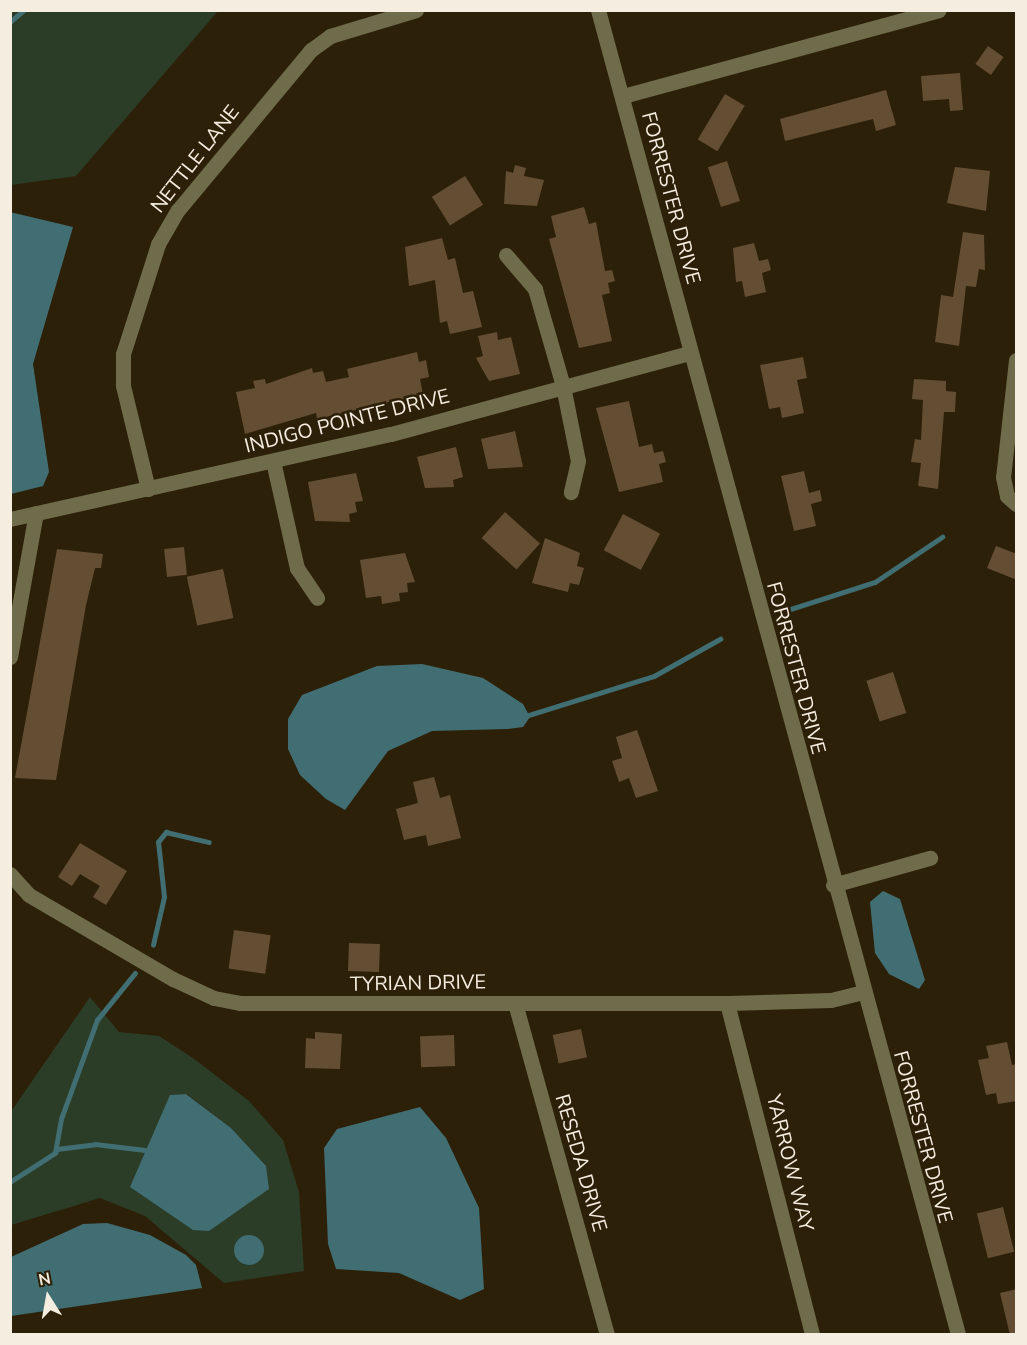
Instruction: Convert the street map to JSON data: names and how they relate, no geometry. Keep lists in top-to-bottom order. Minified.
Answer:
{"streets":{"street":["NETTLE LANE","FORRESTER DRIVE","INDIGO POINTE DRIVE","TYRIAN DRIVE","RESEDA DRIVE","YARROW WAY"]},"crossings":[["NETTLE LANE","INDIGO POINTE DRIVE"],["FORRESTER DRIVE","INDIGO POINTE DRIVE"],["FORRESTER DRIVE","TYRIAN DRIVE"],["TYRIAN DRIVE","RESEDA DRIVE"],["TYRIAN DRIVE","YARROW WAY"]],"north":"top"}
